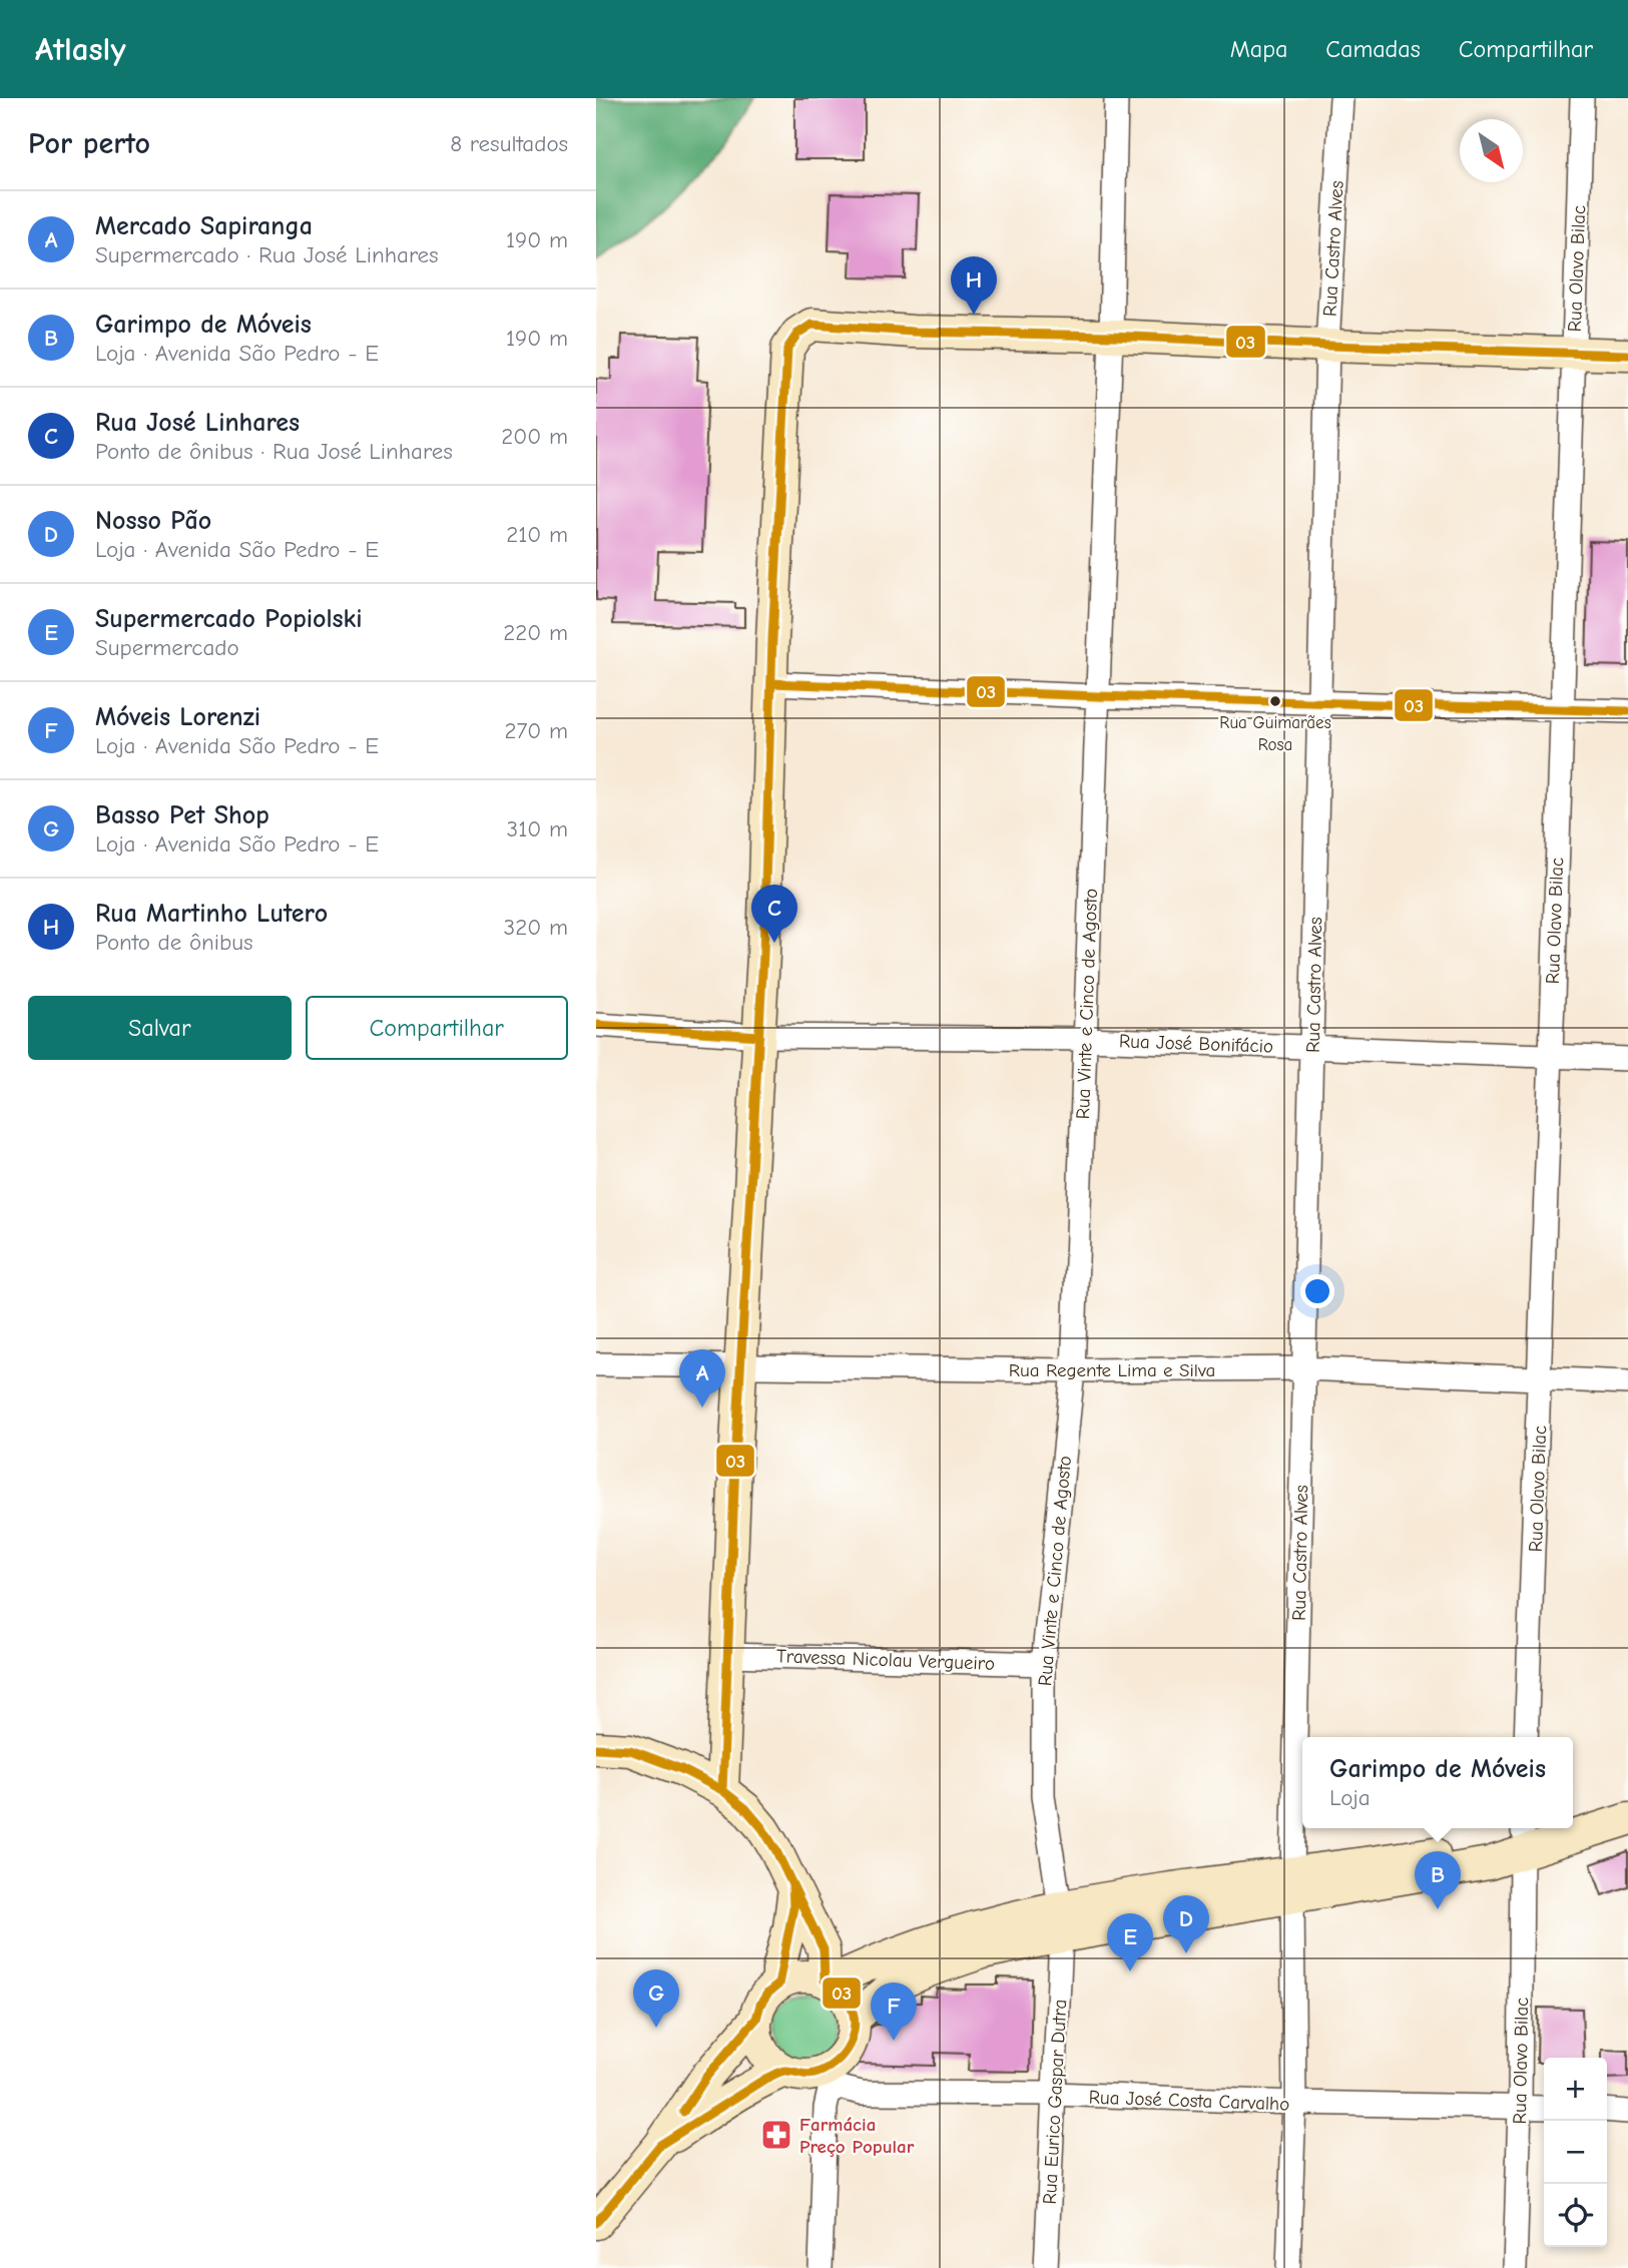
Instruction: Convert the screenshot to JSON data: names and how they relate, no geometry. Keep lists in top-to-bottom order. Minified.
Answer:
{"streets":{"street":["Rua Castro Alves","Rua Olavo Bilac","Rua Vinte e Cinco de Agosto","Rua José Bonifácio","Rua Regente Lima e Silva","Travessa Nicolau Vergueiro","Rua José Costa Carvalho","Rua Eurico Gaspar Dutra"]},"crossings":[["Rua Castro Alves","Rua José Bonifácio"],["Rua Castro Alves","Rua Regente Lima e Silva"],["Rua Castro Alves","Rua José Costa Carvalho"],["Rua Olavo Bilac","Rua José Bonifácio"],["Rua Olavo Bilac","Rua Regente Lima e Silva"],["Rua Olavo Bilac","Rua José Costa Carvalho"],["Rua Vinte e Cinco de Agosto","Rua José Bonifácio"],["Rua Vinte e Cinco de Agosto","Rua Regente Lima e Silva"],["Rua Vinte e Cinco de Agosto","Travessa Nicolau Vergueiro"],["Rua Vinte e Cinco de Agosto","Rua Eurico Gaspar Dutra"],["Rua José Costa Carvalho","Rua Eurico Gaspar Dutra"]],"places":{"other":["Rua Guimarães Rosa"],"pharmacy":["Farmácia Preço Popular"]},"lines":["transit line 03"],"north":"bottom right","page":{"header":"Atlasly","nav":["Mapa","Camadas","Compartilhar"],"heading":["Por perto","8 resultados"],"list":[{"mark":"A","name":"Mercado Sapiranga","note":"Supermercado · Rua José Linhares","value":"190 m"},{"mark":"B","name":"Garimpo de Móveis","note":"Loja · Avenida São Pedro - E","value":"190 m"},{"mark":"C","name":"Rua José Linhares","note":"Ponto de ônibus · Rua José Linhares","value":"200 m"},{"mark":"D","name":"Nosso Pão","note":"Loja · Avenida São Pedro - E","value":"210 m"},{"mark":"E","name":"Supermercado Popiolski","note":"Supermercado","value":"220 m"},{"mark":"F","name":"Móveis Lorenzi","note":"Loja · Avenida São Pedro - E","value":"270 m"},{"mark":"G","name":"Basso Pet Shop","note":"Loja · Avenida São Pedro - E","value":"310 m"},{"mark":"H","name":"Rua Martinho Lutero","note":"Ponto de ônibus","value":"320 m"}],"pins":["H","C","A","B","D","E","G","F"],"buttons":["Salvar","Compartilhar"],"popup":["Garimpo de Móveis","Loja"],"map_buttons":["+","−"]}}
